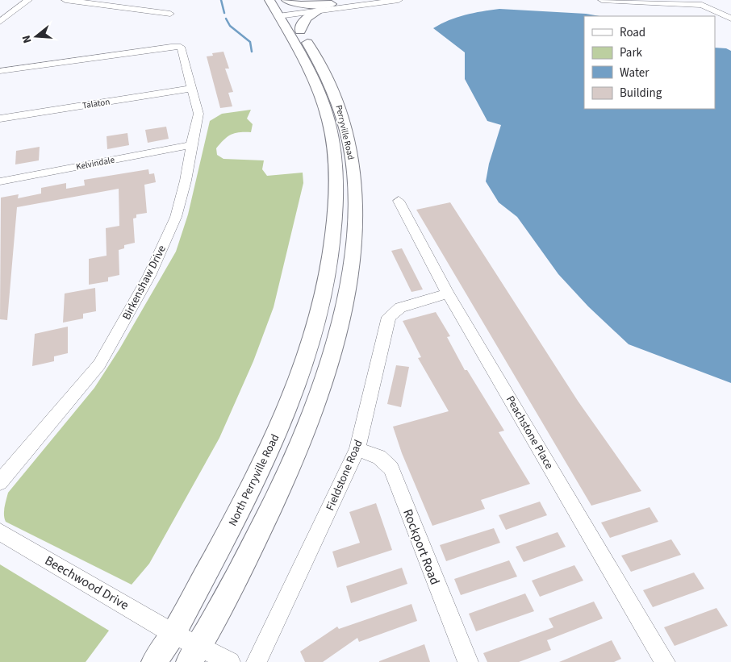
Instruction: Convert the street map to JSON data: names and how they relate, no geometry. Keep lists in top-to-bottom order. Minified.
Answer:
{"streets":{"main road":["Perryville Road","North Perryville Road"],"street":["Talaton","Kelvindale","Birkenshaw Drive","Peachstone Place","Fieldstone Road","Rockport Road","Beechwood Drive"]},"crossings":[["Talaton","Birkenshaw Drive"],["Perryville Road","North Perryville Road"],["Kelvindale","Birkenshaw Drive"],["Peachstone Place","Fieldstone Road"],["Fieldstone Road","Rockport Road"],["North Perryville Road","Beechwood Drive"]],"legend":["Road","Park","Water","Building"],"north":"left"}
